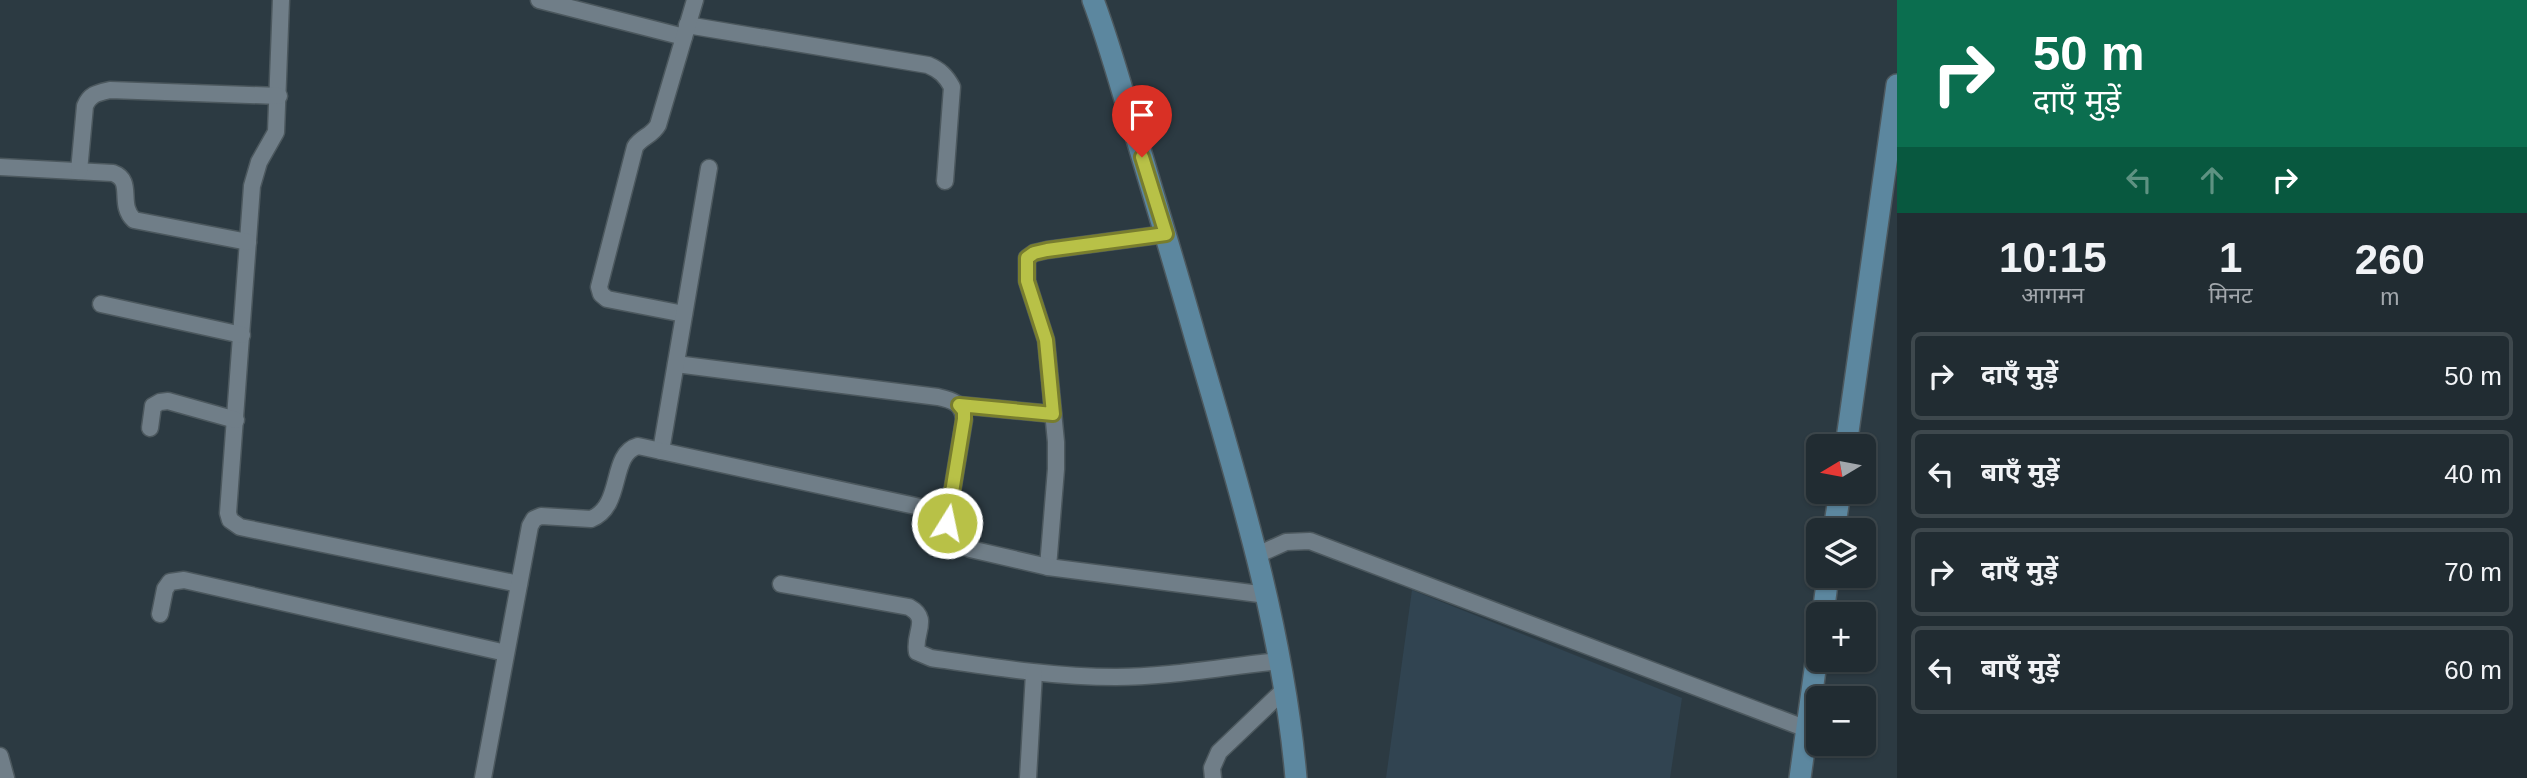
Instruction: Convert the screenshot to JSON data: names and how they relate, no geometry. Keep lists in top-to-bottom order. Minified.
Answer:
{"north":"left","page":{"turn":["50 m","दाएँ मुड़ें"],"eta":["10:15","आगमन","1","मिनट","260","m"],"list":[{"name":"दाएँ मुड़ें","value":"50 m"},{"name":"बाएँ मुड़ें","value":"40 m"},{"name":"दाएँ मुड़ें","value":"70 m"},{"name":"बाएँ मुड़ें","value":"60 m"}],"map_buttons":["+","−"]}}
